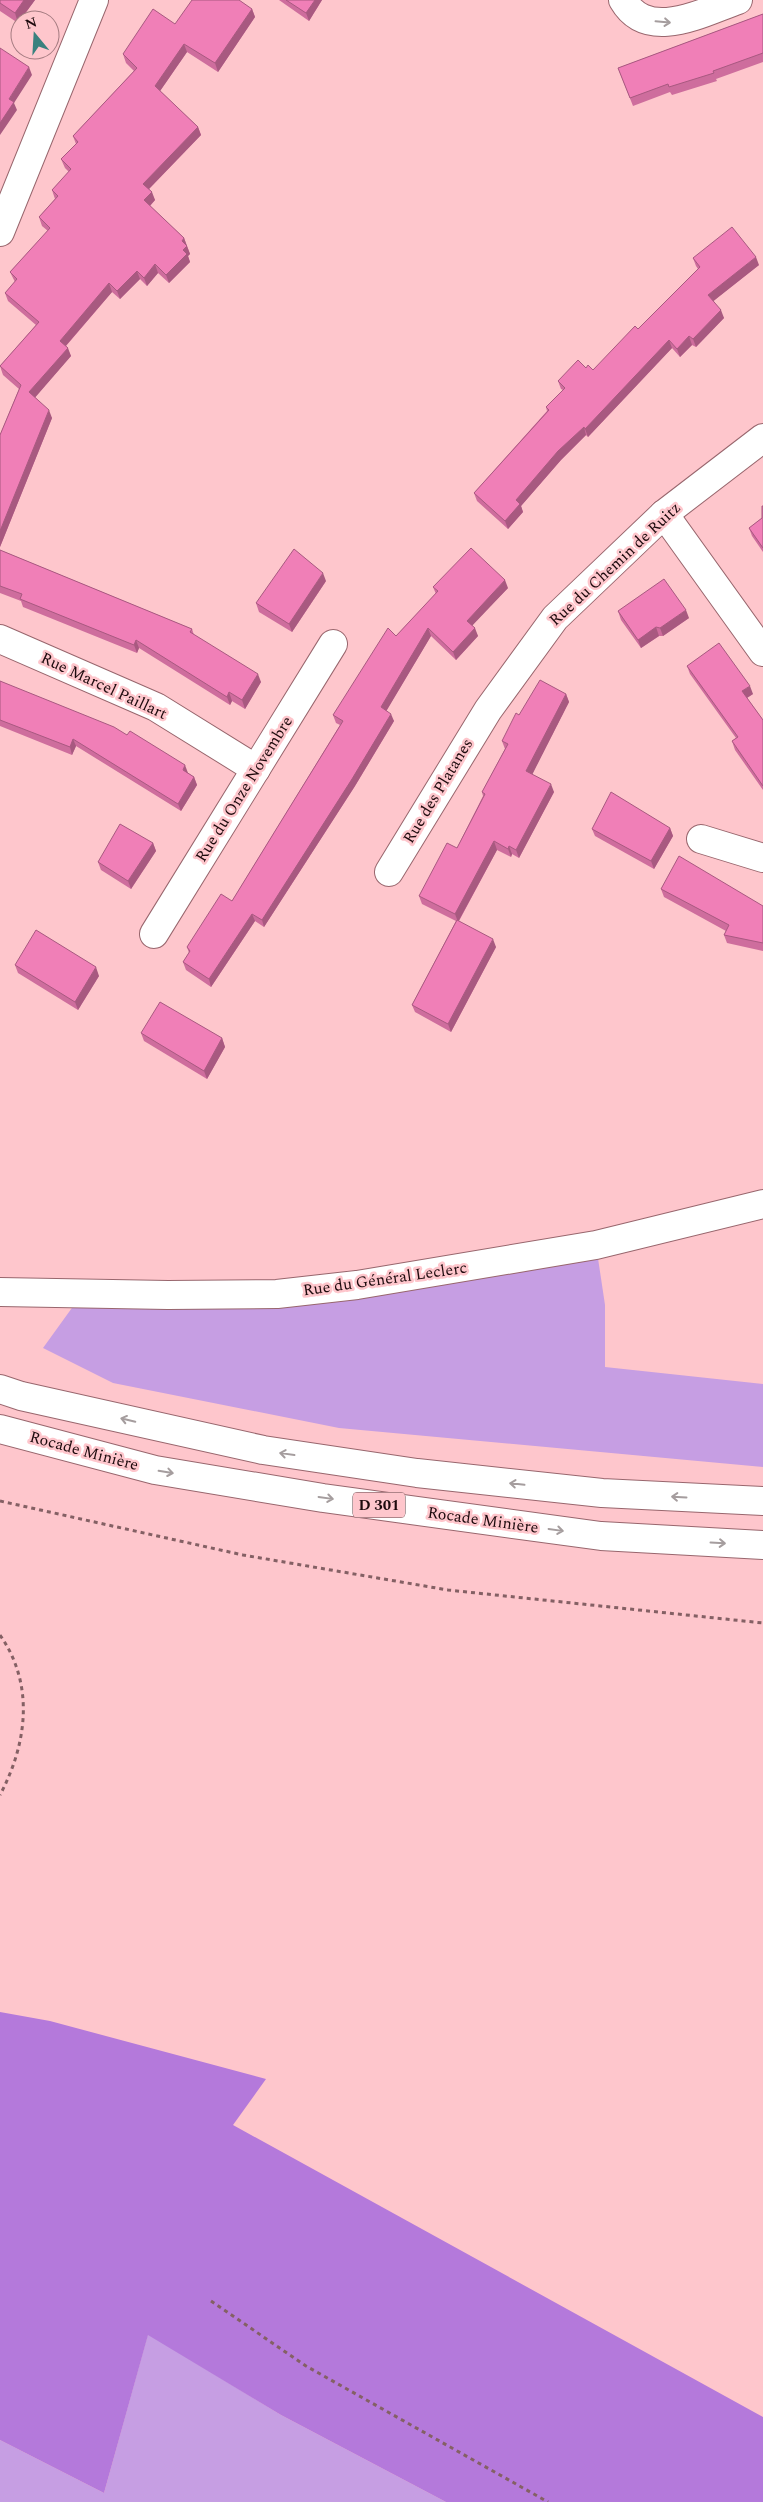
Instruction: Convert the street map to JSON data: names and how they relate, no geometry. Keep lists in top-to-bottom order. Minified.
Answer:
{"streets":{"main road":["Rue du Chemin de Ruitz","Rue Marcel Paillart","Rue du Onze Novembre","Rue des Platanes","Rue du Général Leclerc","Rocade Minière","D 301"]},"crossings":[["Rue du Chemin de Ruitz","Rue des Platanes"],["Rue Marcel Paillart","Rue du Onze Novembre"]],"north":"top"}
